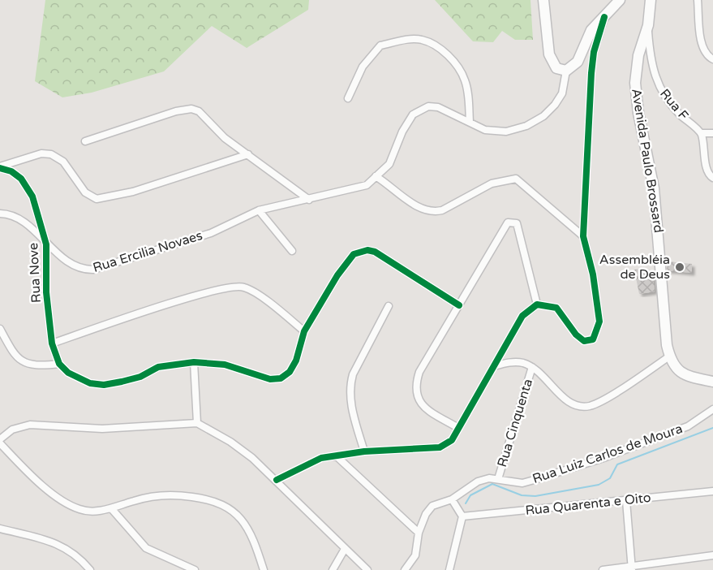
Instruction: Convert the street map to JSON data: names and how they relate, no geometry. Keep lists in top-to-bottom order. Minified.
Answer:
{"streets":{"main road":["Avenida Paulo Brossard"],"street":["Rua F","Rua Ercilia Novaes","Rua Nove","Rua Cinquenta","Rua Luiz Carlos de Moura","Rua Quarenta e Oito"]},"crossings":[["Rua F","Avenida Paulo Brossard"],["Rua Ercilia Novaes","Rua Nove"],["Rua Cinquenta","Rua Luiz Carlos de Moura"]],"places":["Assembléia de Deus"]}
